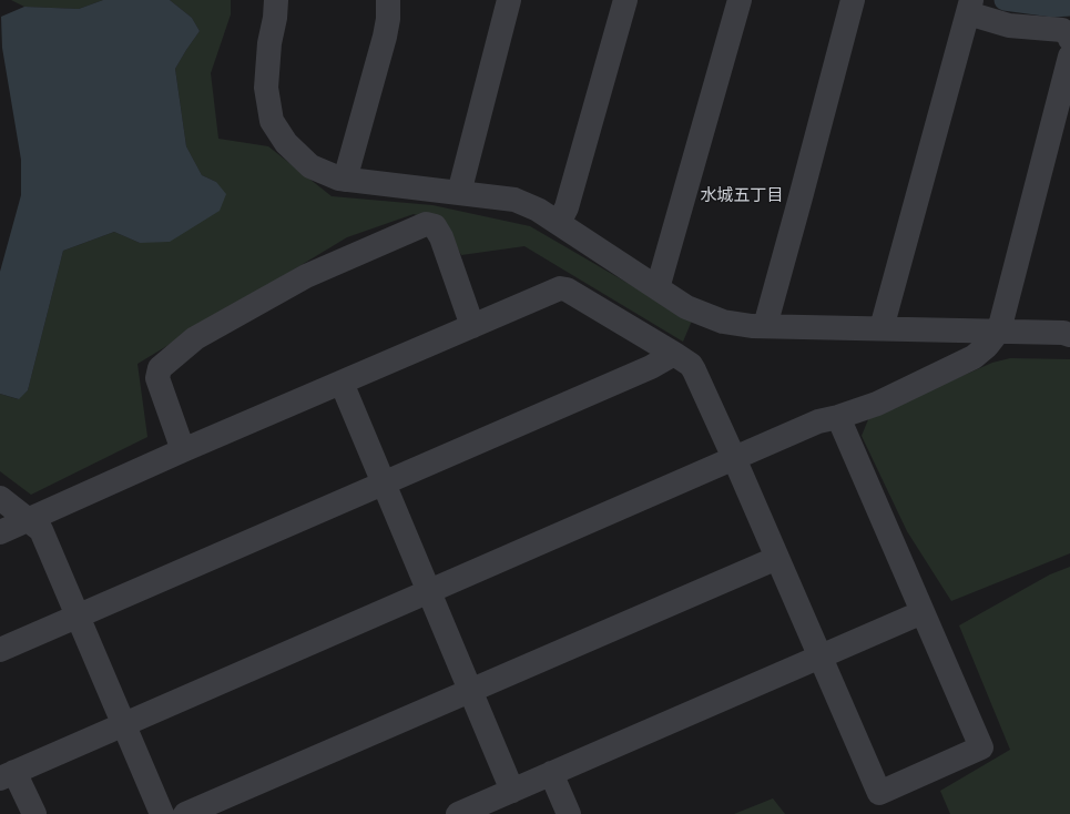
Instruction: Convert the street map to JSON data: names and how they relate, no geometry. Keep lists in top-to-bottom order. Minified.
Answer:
{"districts":["水城五丁目"]}
